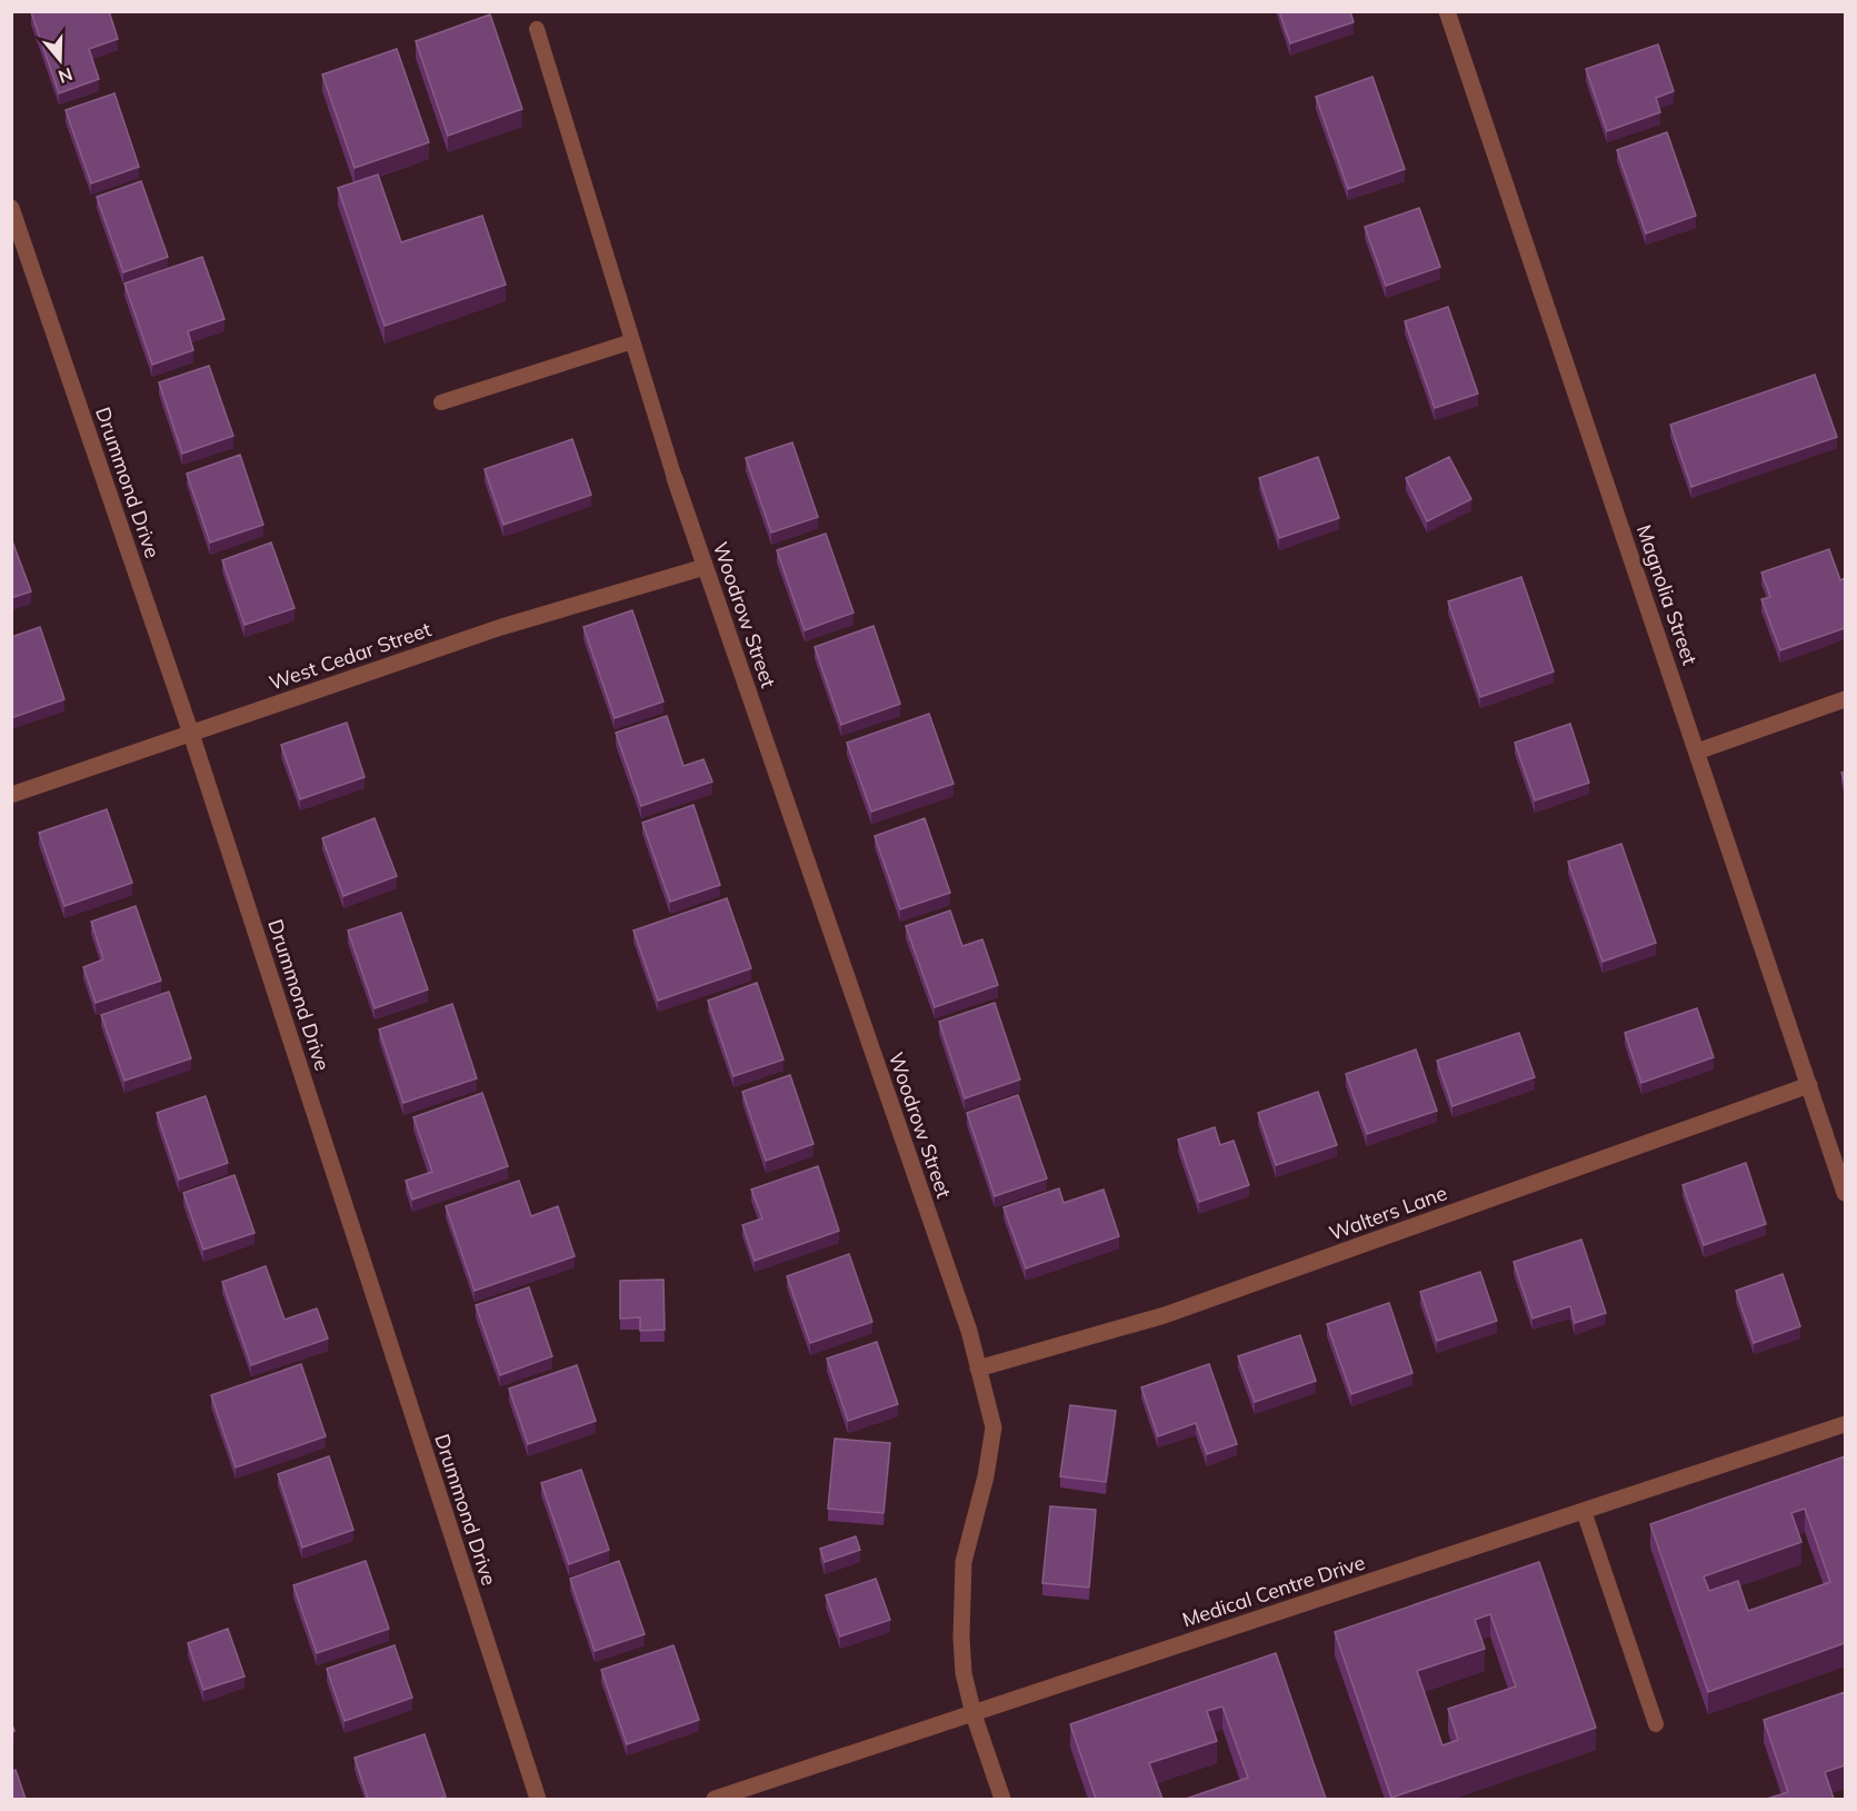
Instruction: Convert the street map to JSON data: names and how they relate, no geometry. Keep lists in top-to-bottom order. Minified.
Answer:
{"streets":{"street":["Drummond Drive","Magnolia Street","Woodrow Street","West Cedar Street","Walters Lane","Medical Centre Drive"]},"crossings":[["Drummond Drive","West Cedar Street"],["Magnolia Street","Walters Lane"],["Woodrow Street","West Cedar Street"],["Woodrow Street","Walters Lane"],["Woodrow Street","Medical Centre Drive"]],"north":"bottom"}
